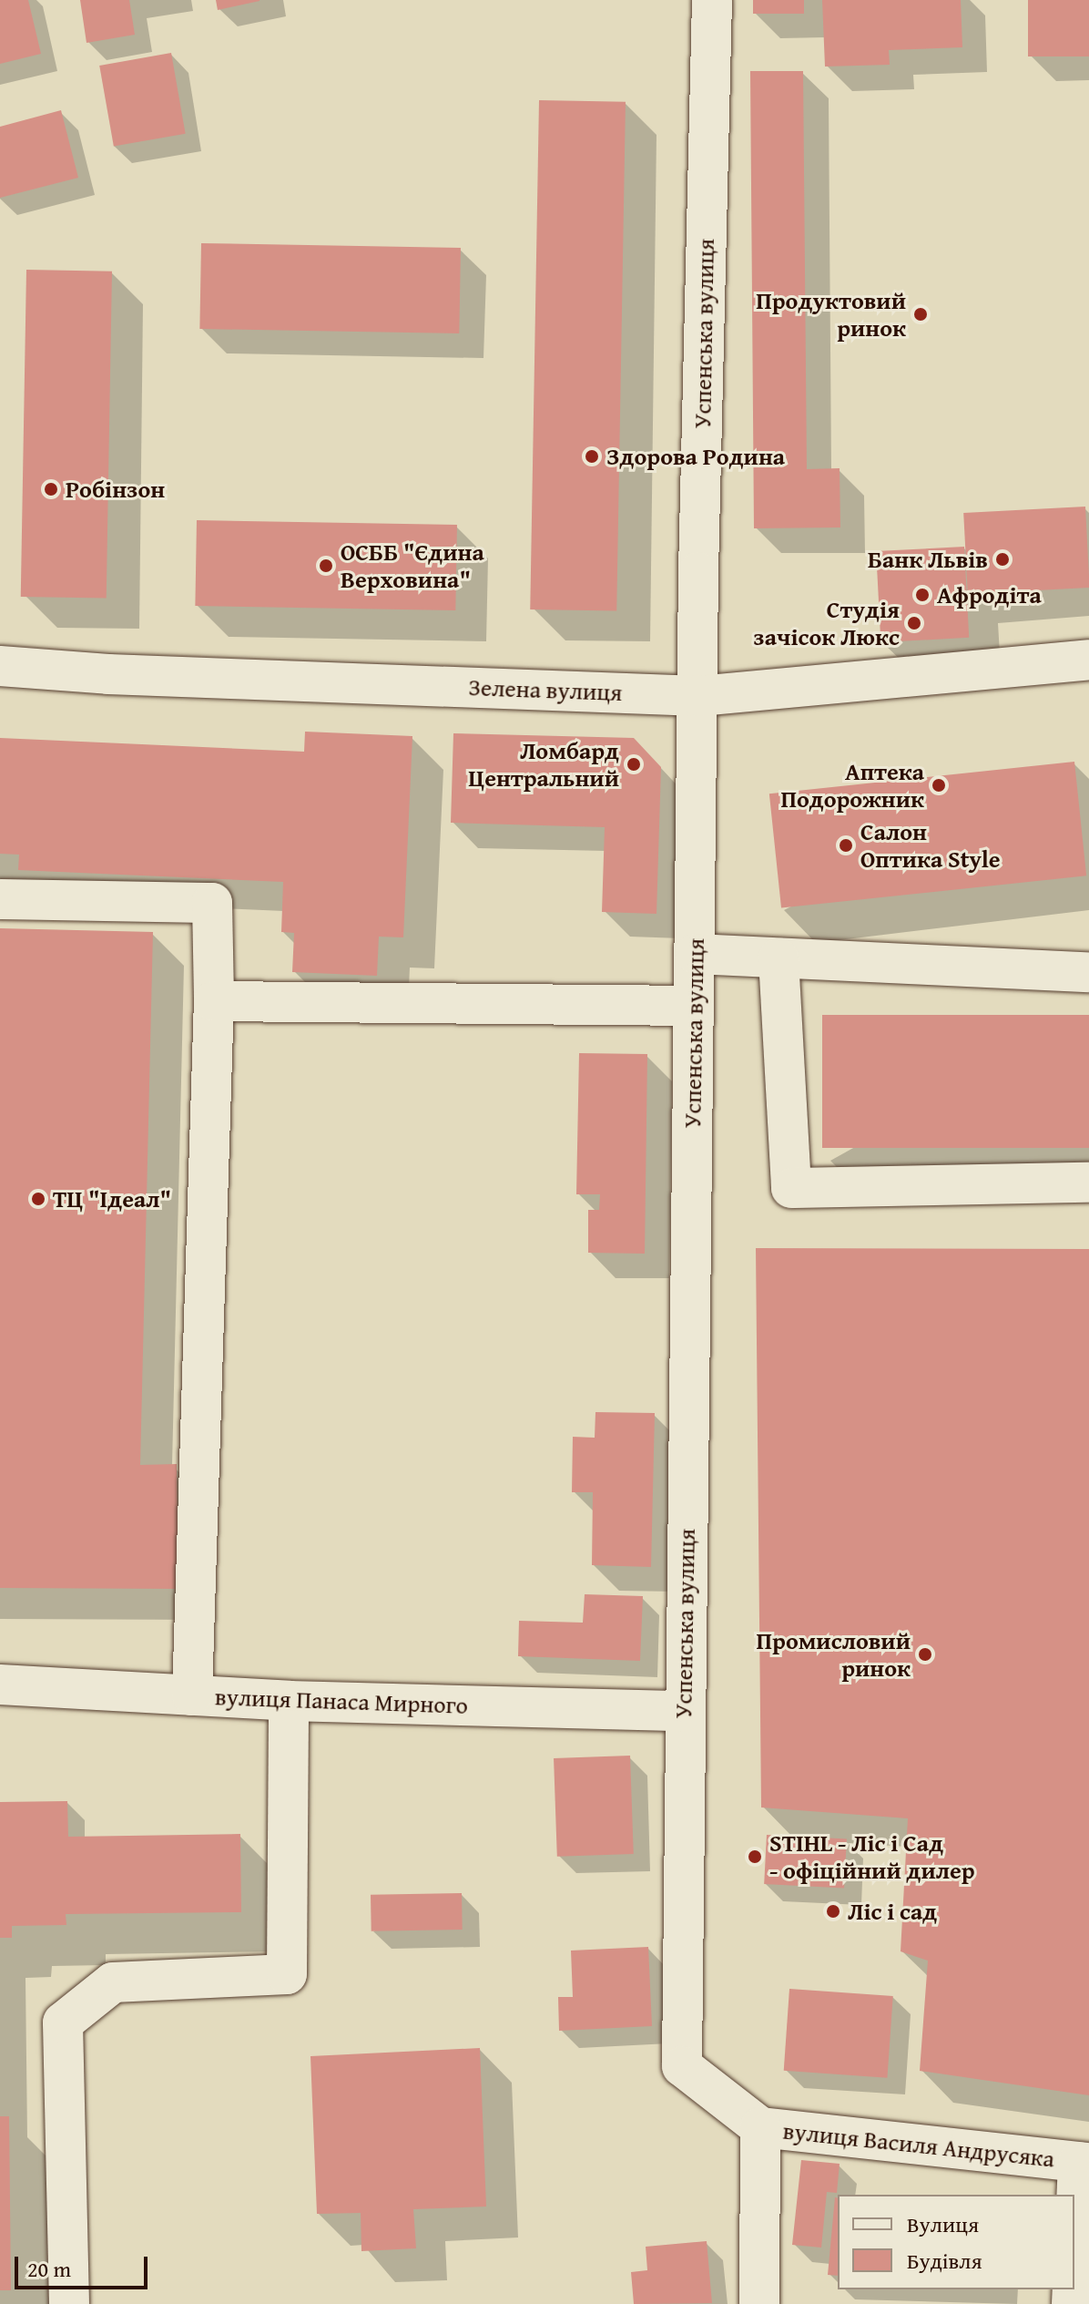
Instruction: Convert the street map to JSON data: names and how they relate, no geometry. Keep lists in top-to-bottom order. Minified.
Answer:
{"streets":{"street":["Успенська вулиця","Зелена вулиця","вулиця Панаса Мирного","вулиця Василя Андрусяка"]},"crossings":[["Успенська вулиця","Зелена вулиця"],["Успенська вулиця","вулиця Панаса Мирного"],["Успенська вулиця","вулиця Василя Андрусяка"]],"places":["Продуктовий ринок","Здорова Родина","Робінзон","Банк Львів","ОСББ \"Єдина Верховина\"","Афродіта","Студія зачісок Люкс","Ломбард Центральний","Аптека Подорожник","Салон Оптика Style","ТЦ \"Ідеал\"","Промисловий ринок","STIHL - Ліс і Сад - офіційний дилер","Ліс і сад"],"legend":["Вулиця","Будівля"],"scale_bar":"20 m"}
